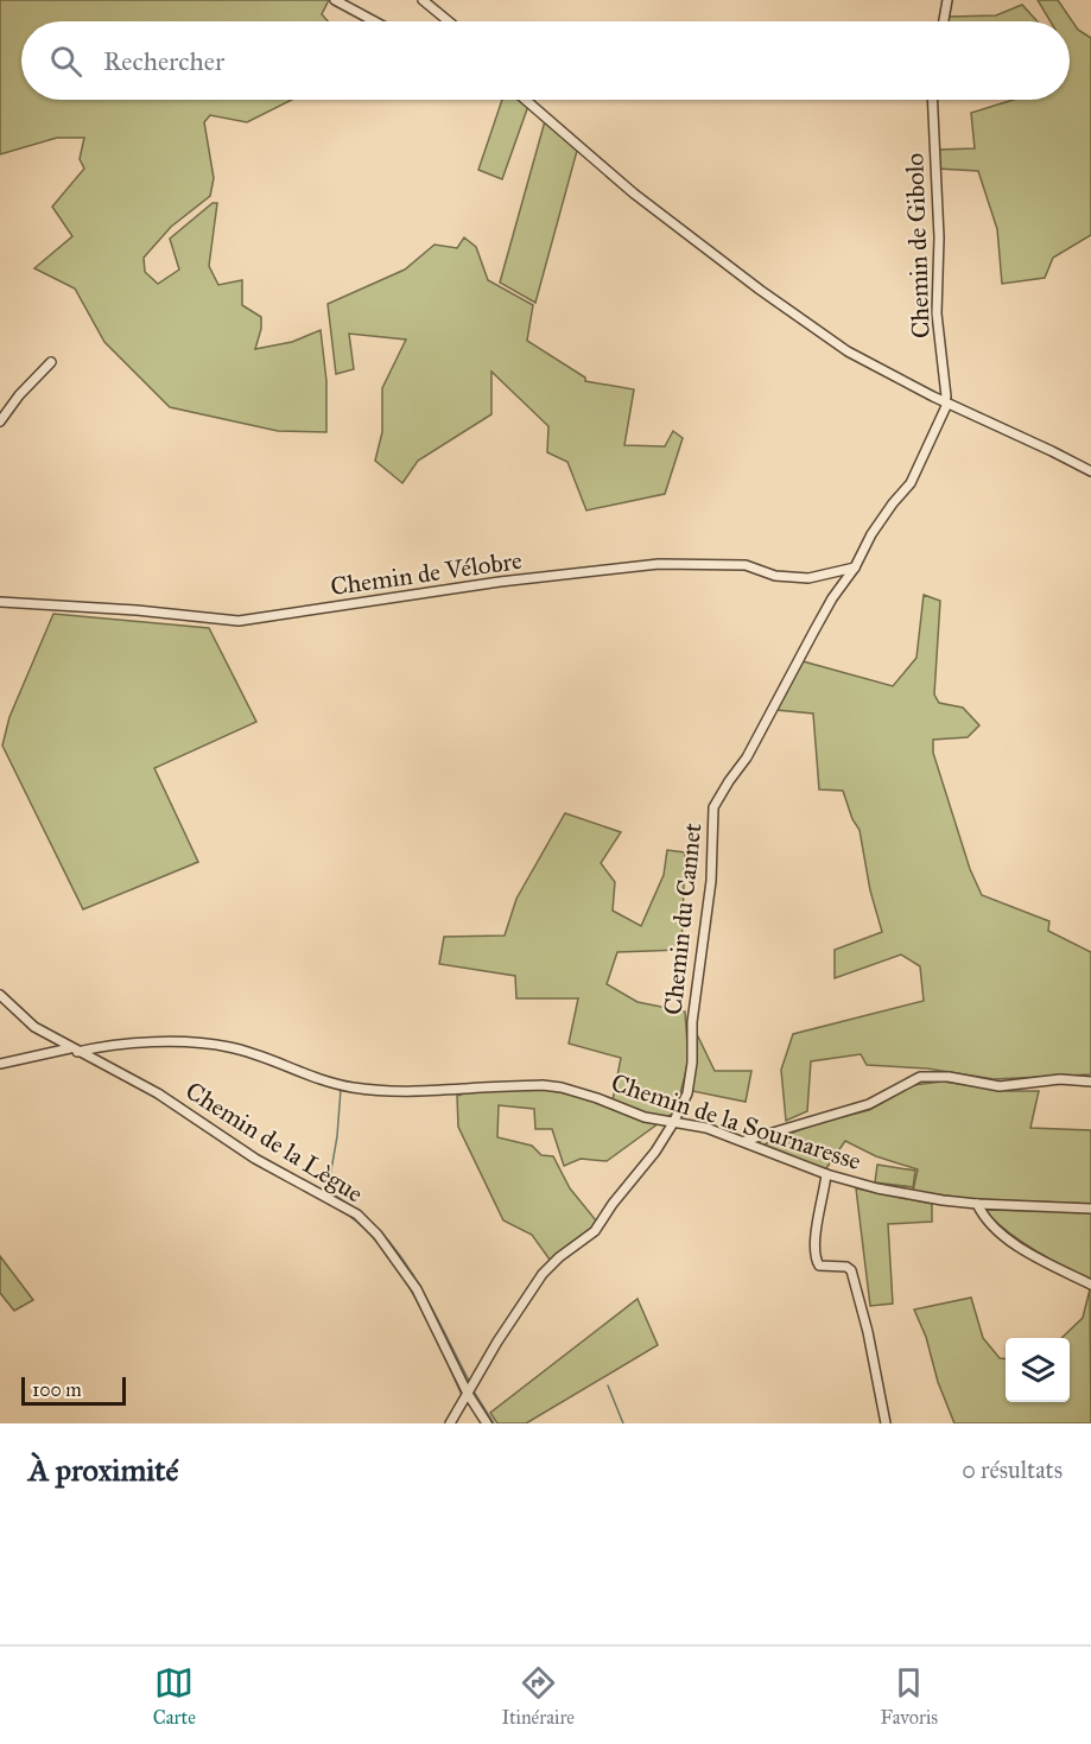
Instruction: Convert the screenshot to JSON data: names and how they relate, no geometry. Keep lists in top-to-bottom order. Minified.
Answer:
{"streets":{"street":["Chemin de Gibolo","Chemin de Vélobre","Chemin du Cannet","Chemin de la Sournaresse","Chemin de la Lègue"]},"crossings":[["Chemin de Gibolo","Chemin du Cannet"],["Chemin de Vélobre","Chemin du Cannet"],["Chemin du Cannet","Chemin de la Sournaresse"],["Chemin du Cannet","Chemin de la Lègue"],["Chemin de la Sournaresse","Chemin de la Lègue"]],"scale_bar":"100 m","page":{"search":"Rechercher","scale":"100 m","heading":["À proximité","0 résultats"],"nav":["Carte","Itinéraire","Favoris"]}}
